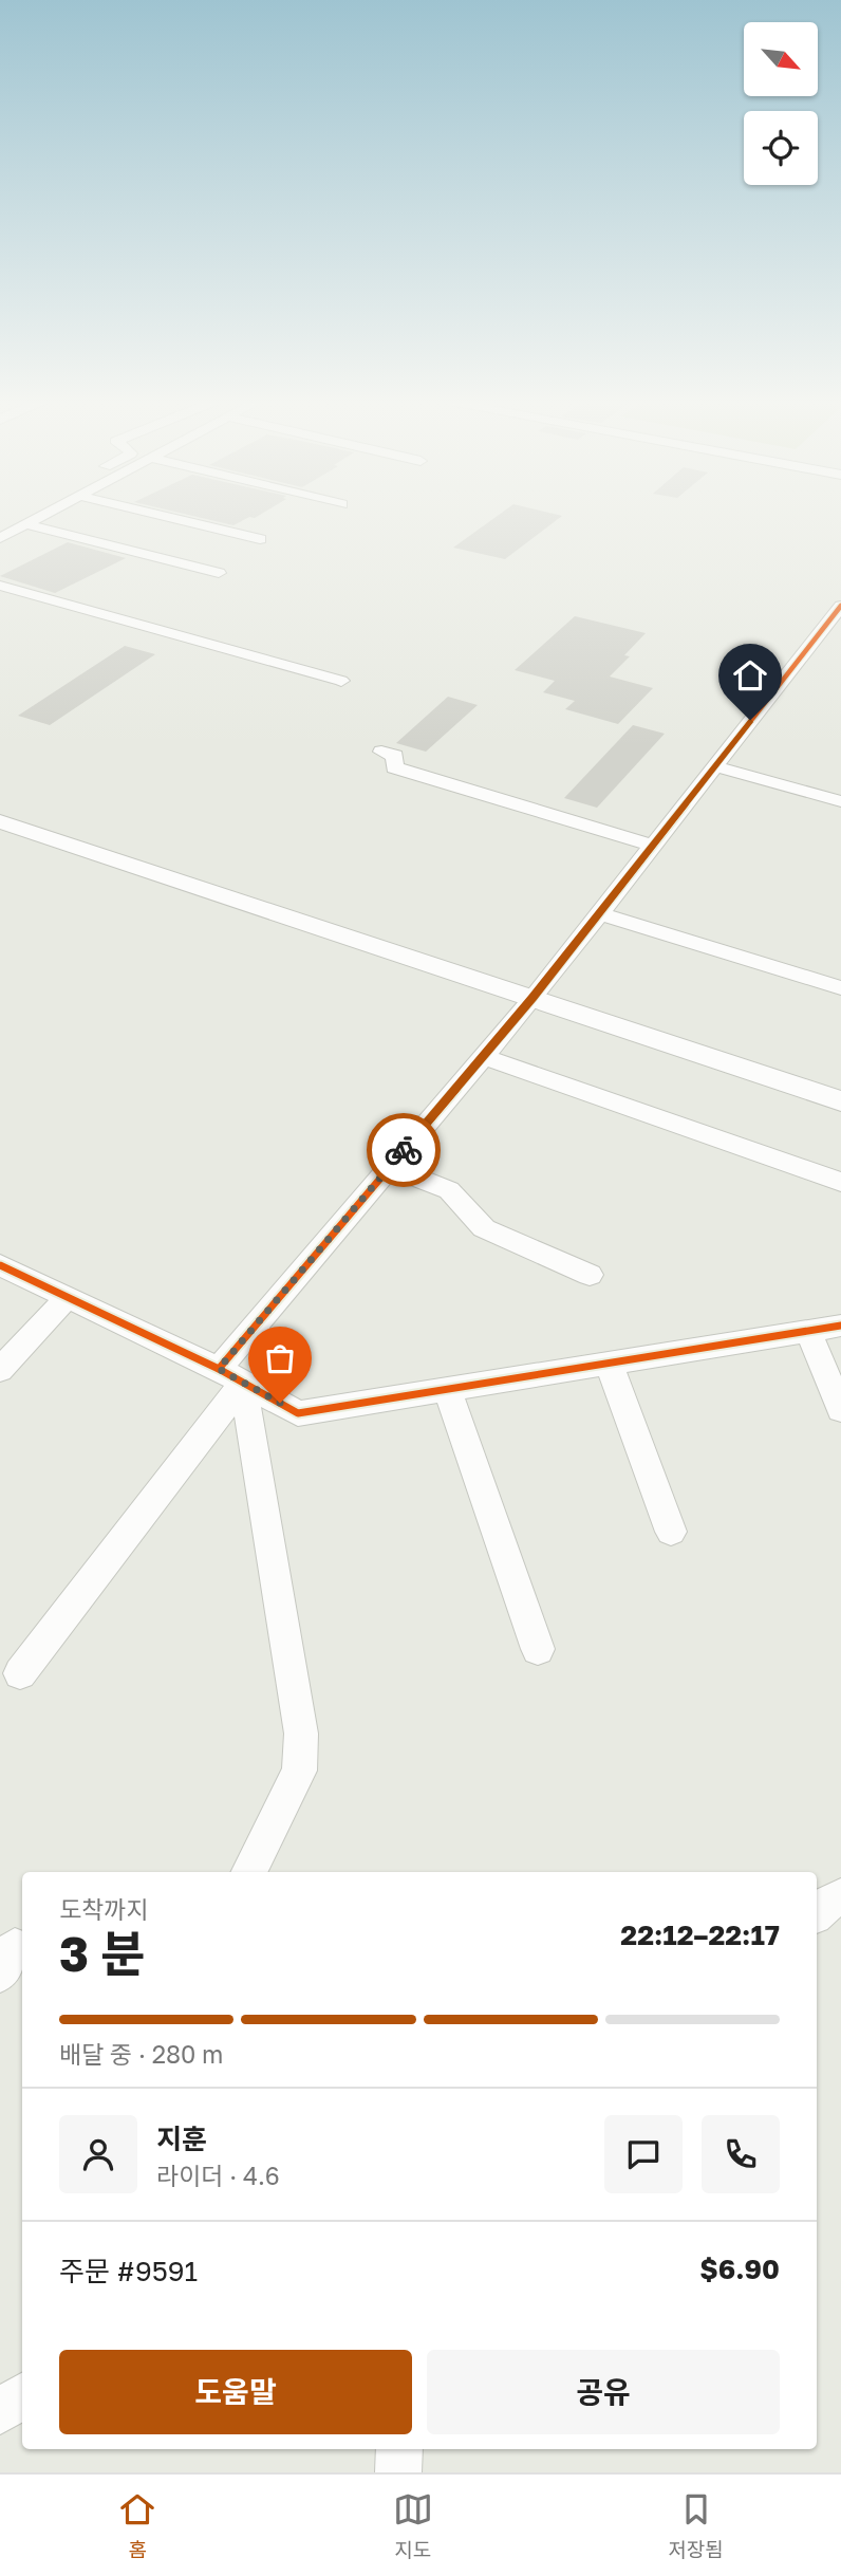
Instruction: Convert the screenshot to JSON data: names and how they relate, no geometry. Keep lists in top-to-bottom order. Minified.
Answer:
{"north":"bottom right","page":{"heading":["3 분","도착까지","22:12–22:17"],"panel":["지훈","라이더 · 4.6","주문 #9591","$6.90"],"bar":"배달 중 · 280 m","buttons":["도움말","공유"],"tabs":["홈","지도","저장됨"]}}
